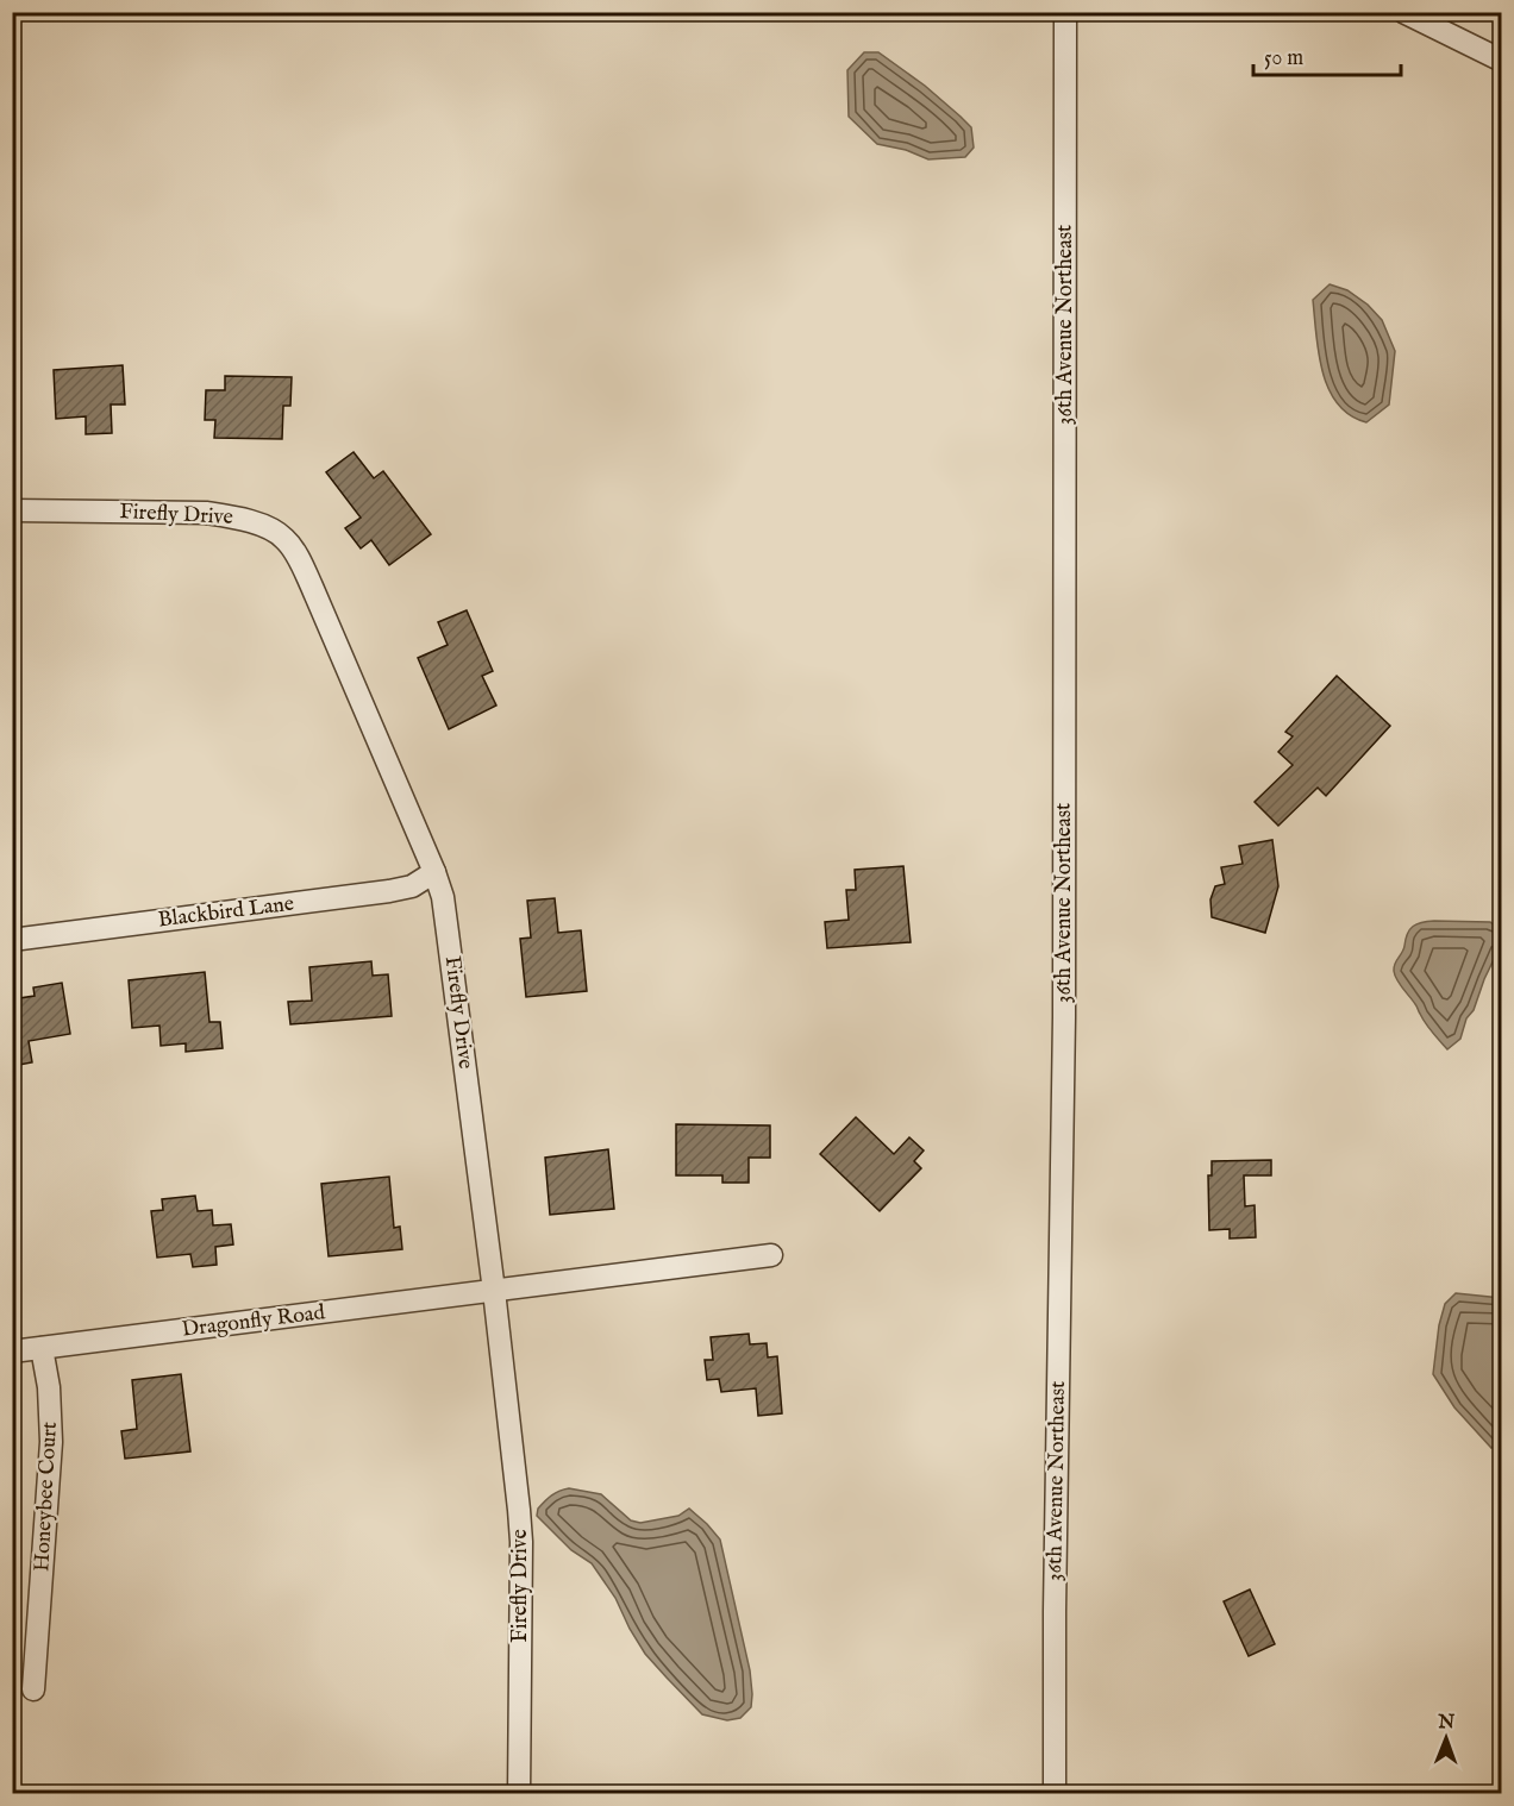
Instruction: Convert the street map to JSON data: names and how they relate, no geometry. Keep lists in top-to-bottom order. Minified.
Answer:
{"streets":{"street":["36th Avenue Northeast","Firefly Drive","Blackbird Lane","Dragonfly Road","Honeybee Court"]},"crossings":[["Firefly Drive","Blackbird Lane"],["Firefly Drive","Dragonfly Road"],["Dragonfly Road","Honeybee Court"]],"scale_bar":"50 m","north":"top"}
